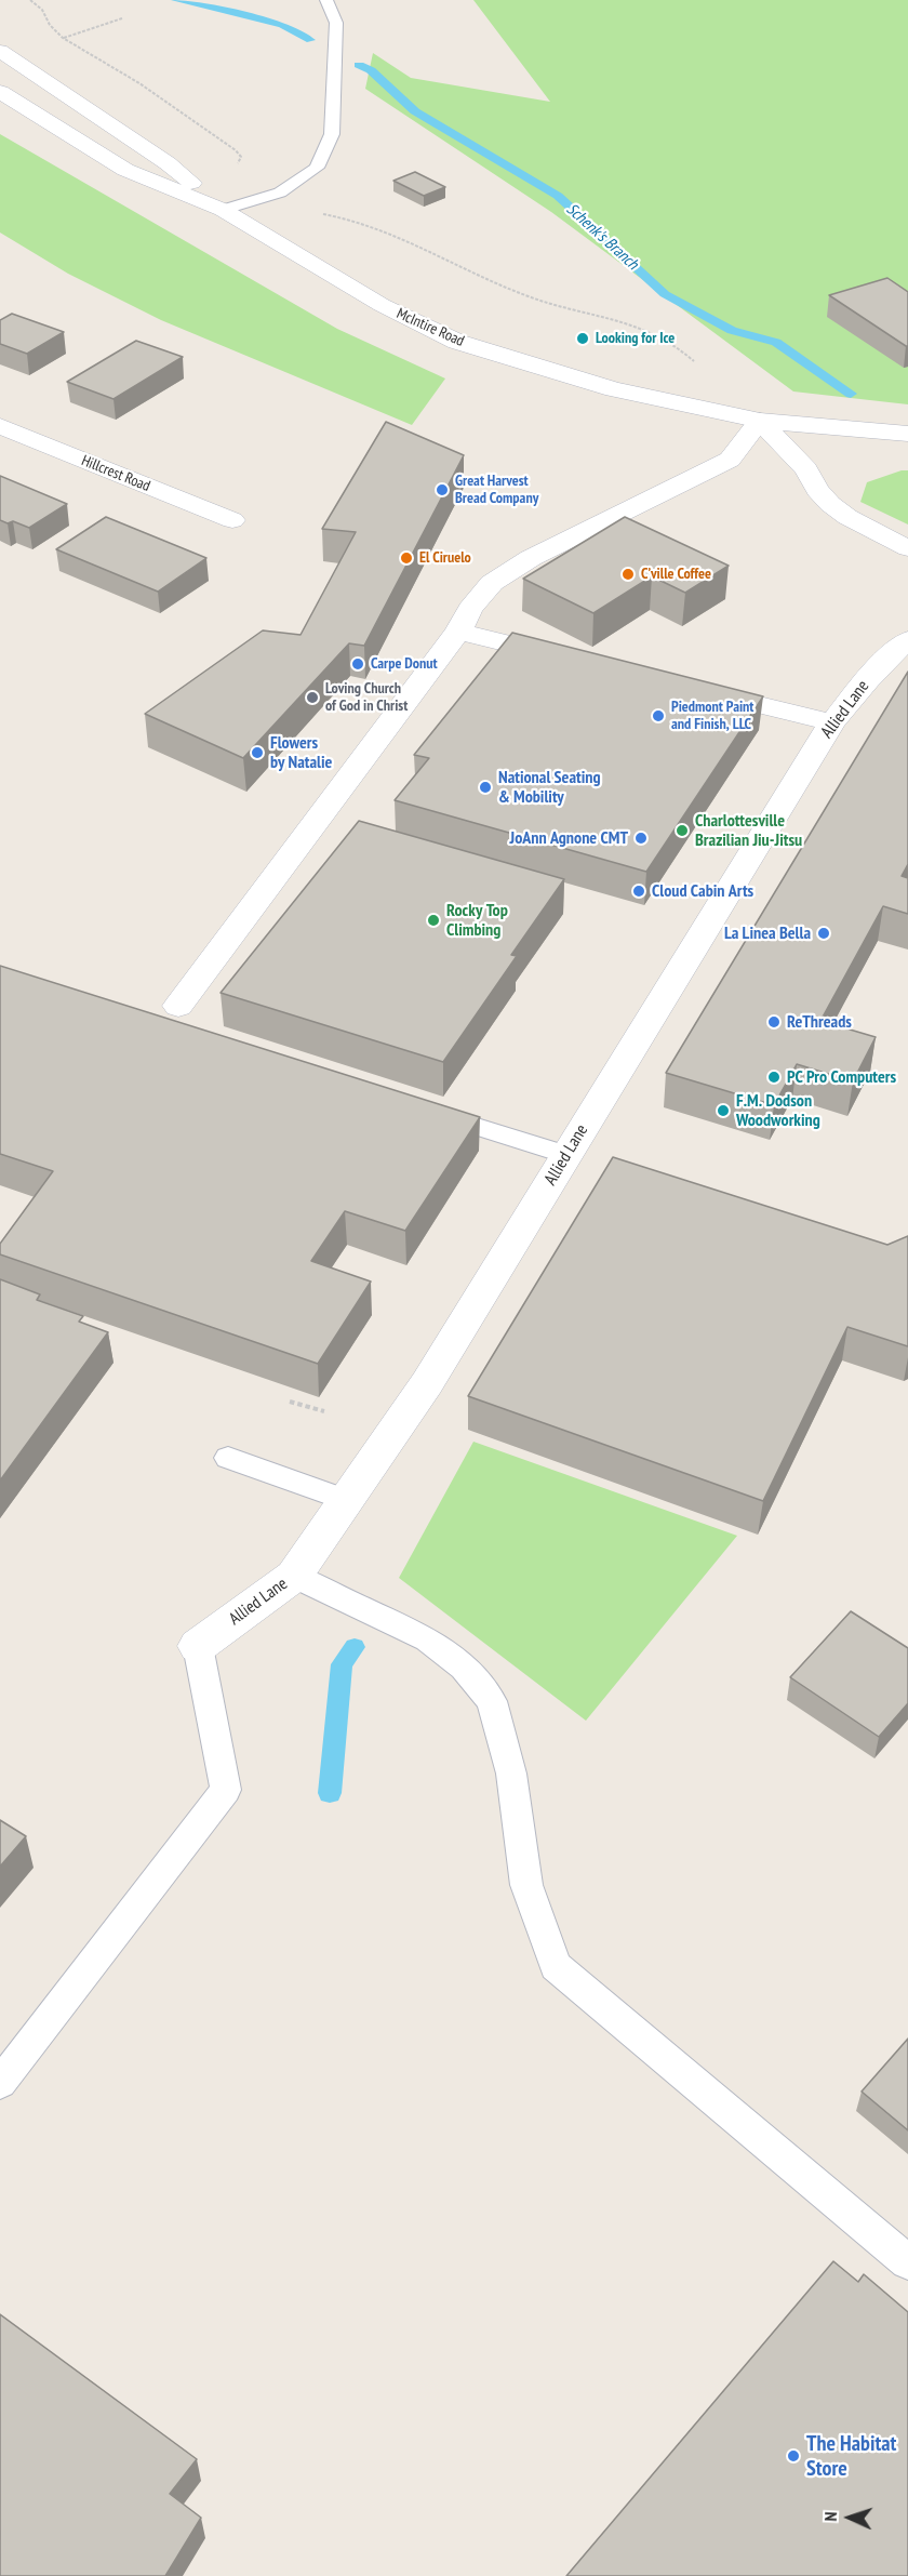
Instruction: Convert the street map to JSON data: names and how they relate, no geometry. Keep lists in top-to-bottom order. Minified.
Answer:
{"streets":{"street":["McIntire Road","Hillcrest Road","Allied Lane"]},"water":["Schenk's Branch"],"places":["Looking for Ice","Great Harvest Bread Company","El Ciruelo","C’ville Coffee","Carpe Donut","Loving Church of God in Christ","Piedmont Paint and Finish, LLC","Flowers by Natalie","National Seating & Mobility","Charlottesville Brazilian Jiu-Jitsu","JoAnn Agnone CMT","Cloud Cabin Arts","Rocky Top Climbing","La Linea Bella","ReThreads","PC Pro Computers","F.M. Dodson Woodworking","The Habitat Store"],"north":"left"}
